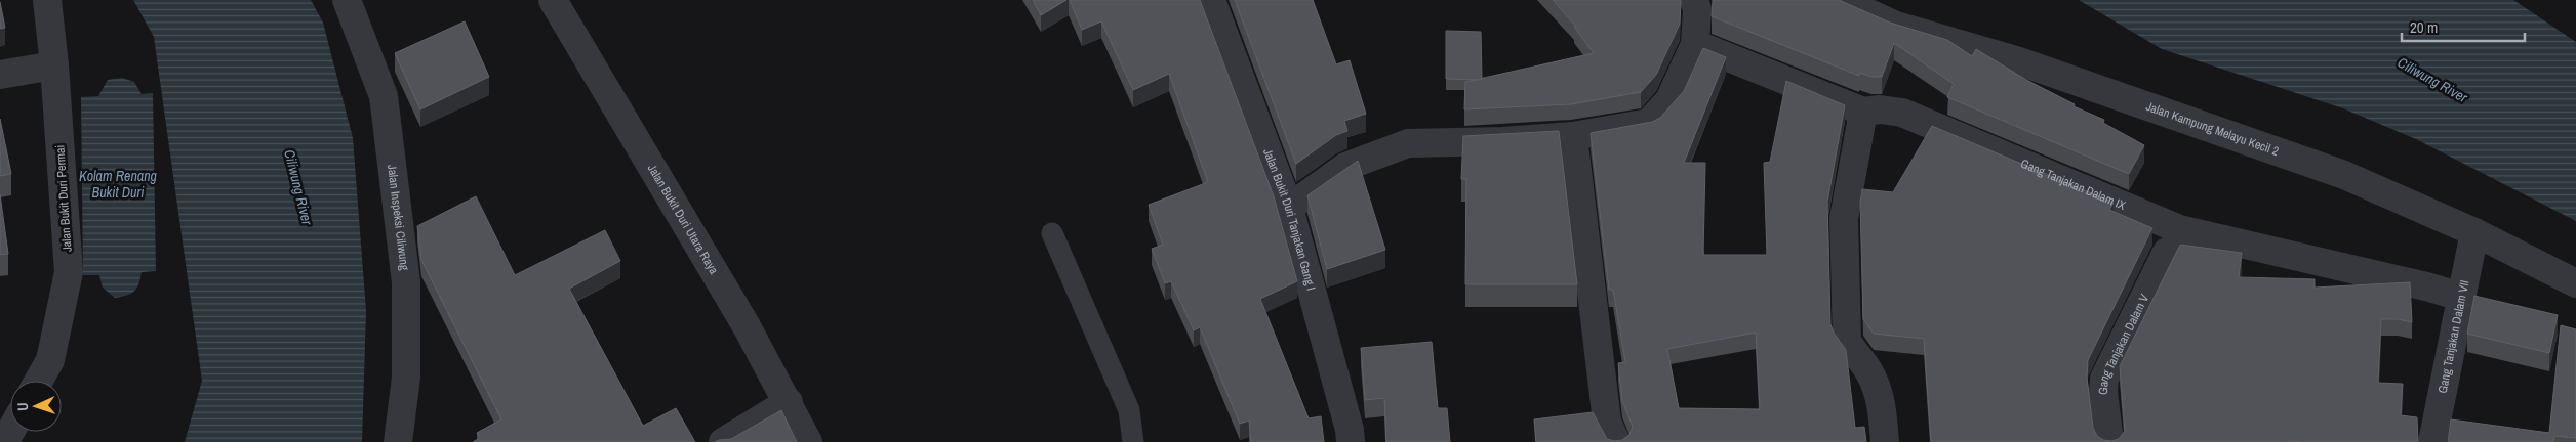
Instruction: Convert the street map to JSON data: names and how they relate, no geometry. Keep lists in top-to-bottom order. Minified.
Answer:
{"streets":{"street":["Jalan Kampung Melayu Kecil 2","Gang Tanjakan Dalam IX","Jalan Bukit Duri Permai","Jalan Inspeksi Ciliwung","Jalan Bukit Duri Tanjakan Gang I","Jalan Bukit Duri Utara Raya","Gang Tanjakan Dalam VII","Gang Tanjakan Dalam V"]},"crossings":[["Jalan Kampung Melayu Kecil 2","Gang Tanjakan Dalam VII"],["Gang Tanjakan Dalam IX","Gang Tanjakan Dalam VII"]],"water":["Ciliwung River","Kolam Renang Bukit Duri"],"scale_bar":"20 m","north":"left"}
